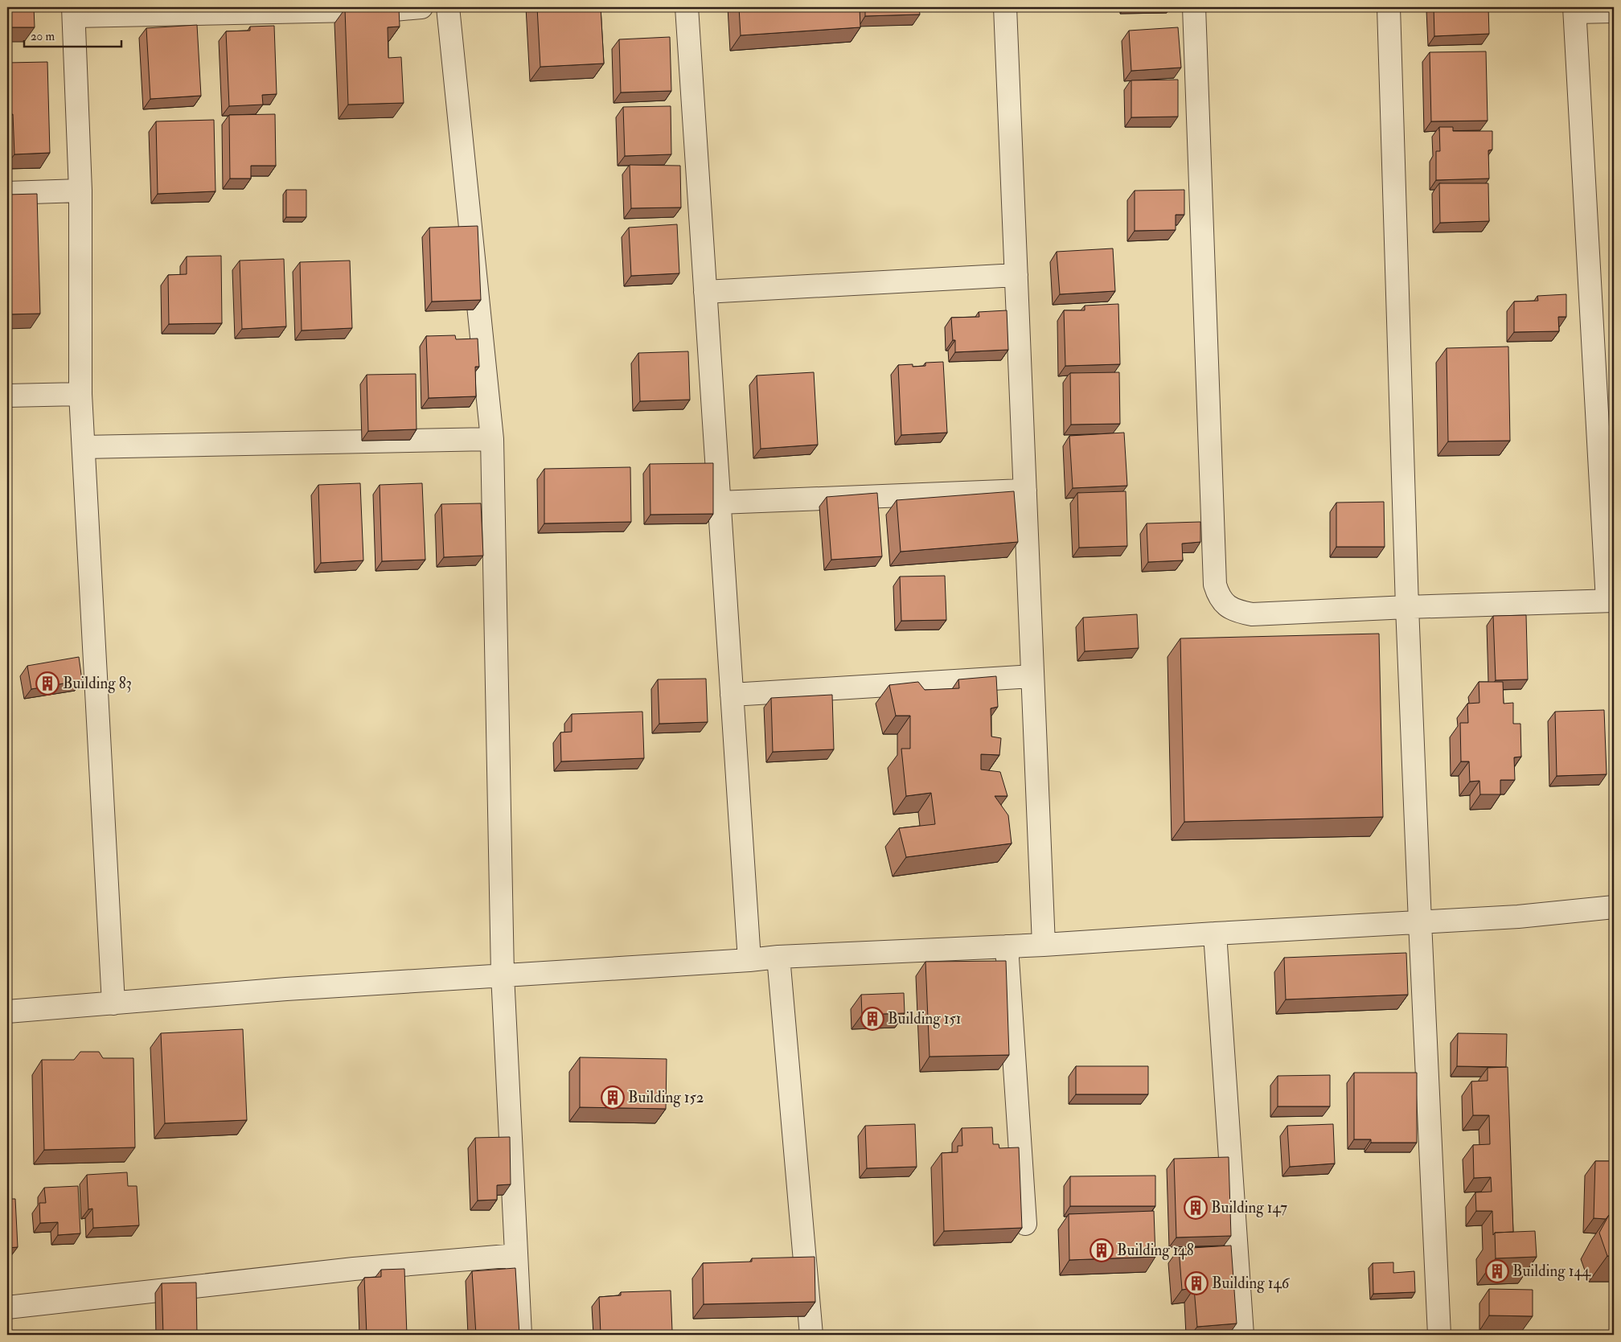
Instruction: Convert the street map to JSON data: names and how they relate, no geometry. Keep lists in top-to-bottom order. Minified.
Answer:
{"places":{"building":["Building 83","Building 151","Building 152","Building 147","Building 148","Building 144","Building 146"]},"scale_bar":"20 m"}
